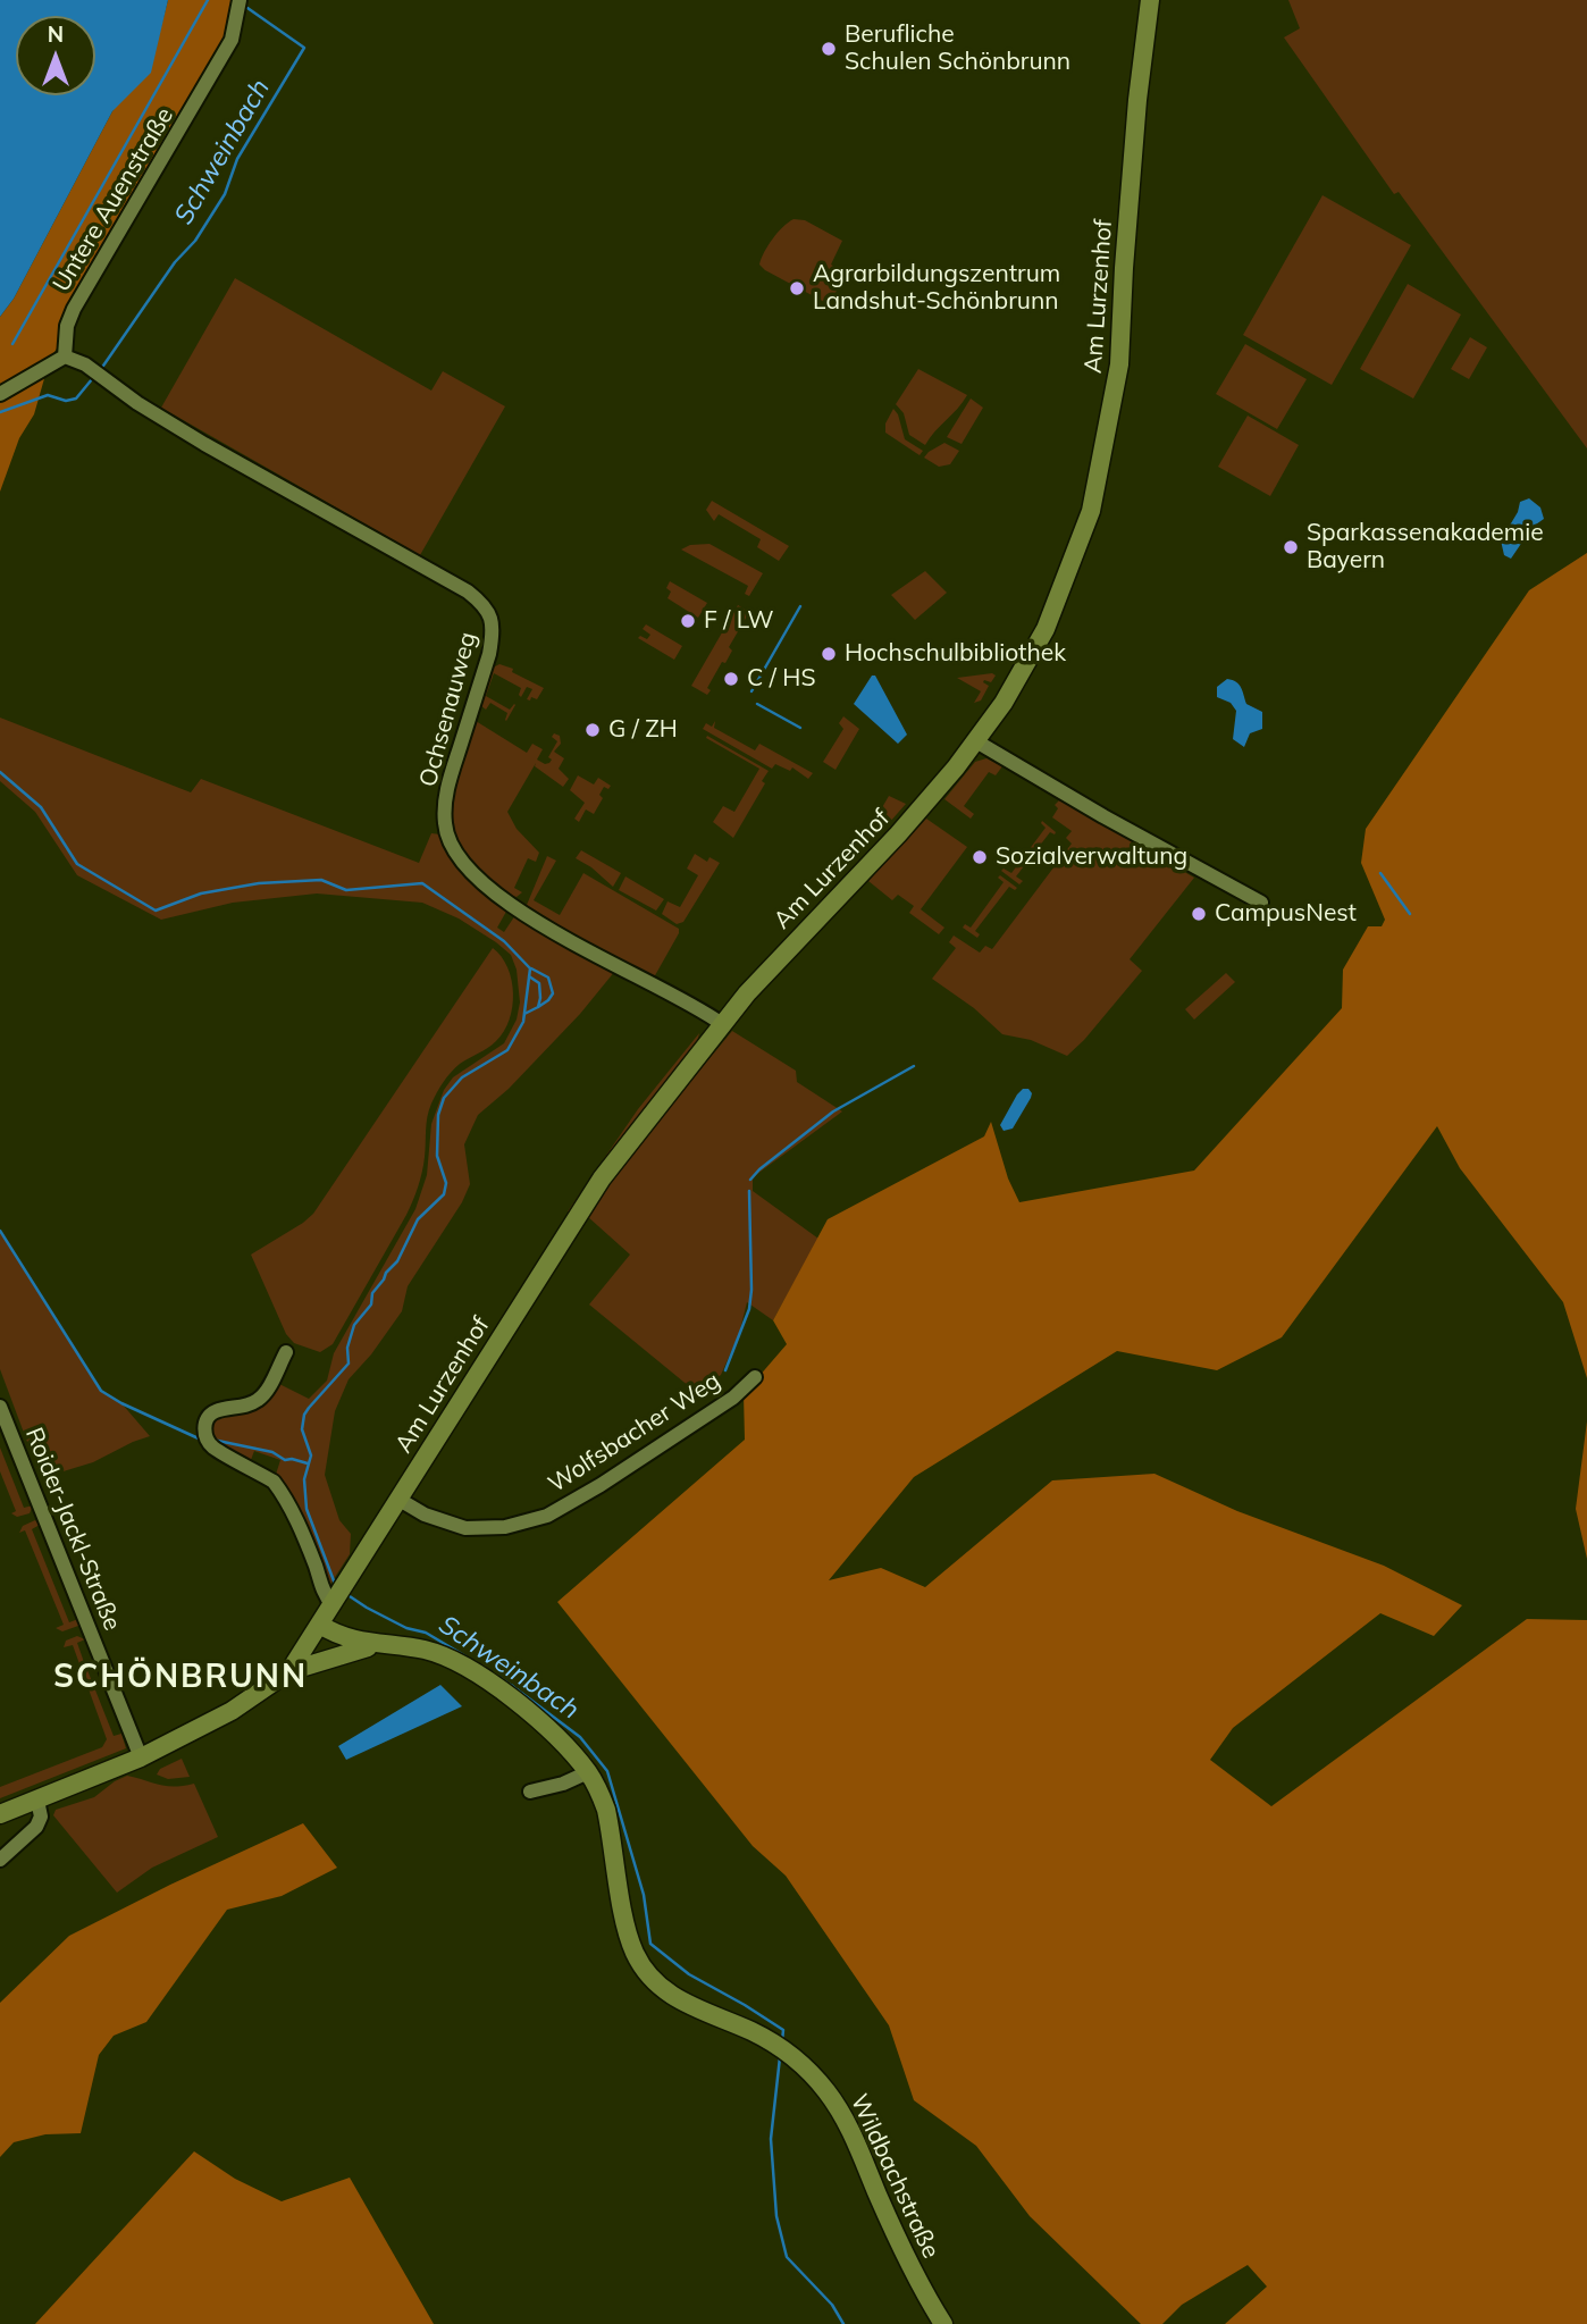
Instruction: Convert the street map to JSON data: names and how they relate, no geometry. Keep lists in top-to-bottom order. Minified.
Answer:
{"streets":{"street":["Untere Auenstraße","Am Lurzenhof","Ochsenauweg","Wolfsbacher Weg","Roider-Jackl-Straße","Wildbachstraße"]},"crossings":[["Untere Auenstraße","Ochsenauweg"],["Am Lurzenhof","Ochsenauweg"],["Am Lurzenhof","Wolfsbacher Weg"]],"districts":["SCHÖNBRUNN"],"water":["Schweinbach"],"places":["Berufliche Schulen Schönbrunn","Agrarbildungszentrum Landshut-Schönbrunn","Sparkassenakademie Bayern","F / LW","Hochschulbibliothek","C / HS","G / ZH","Sozialverwaltung","CampusNest"],"north":"top"}
